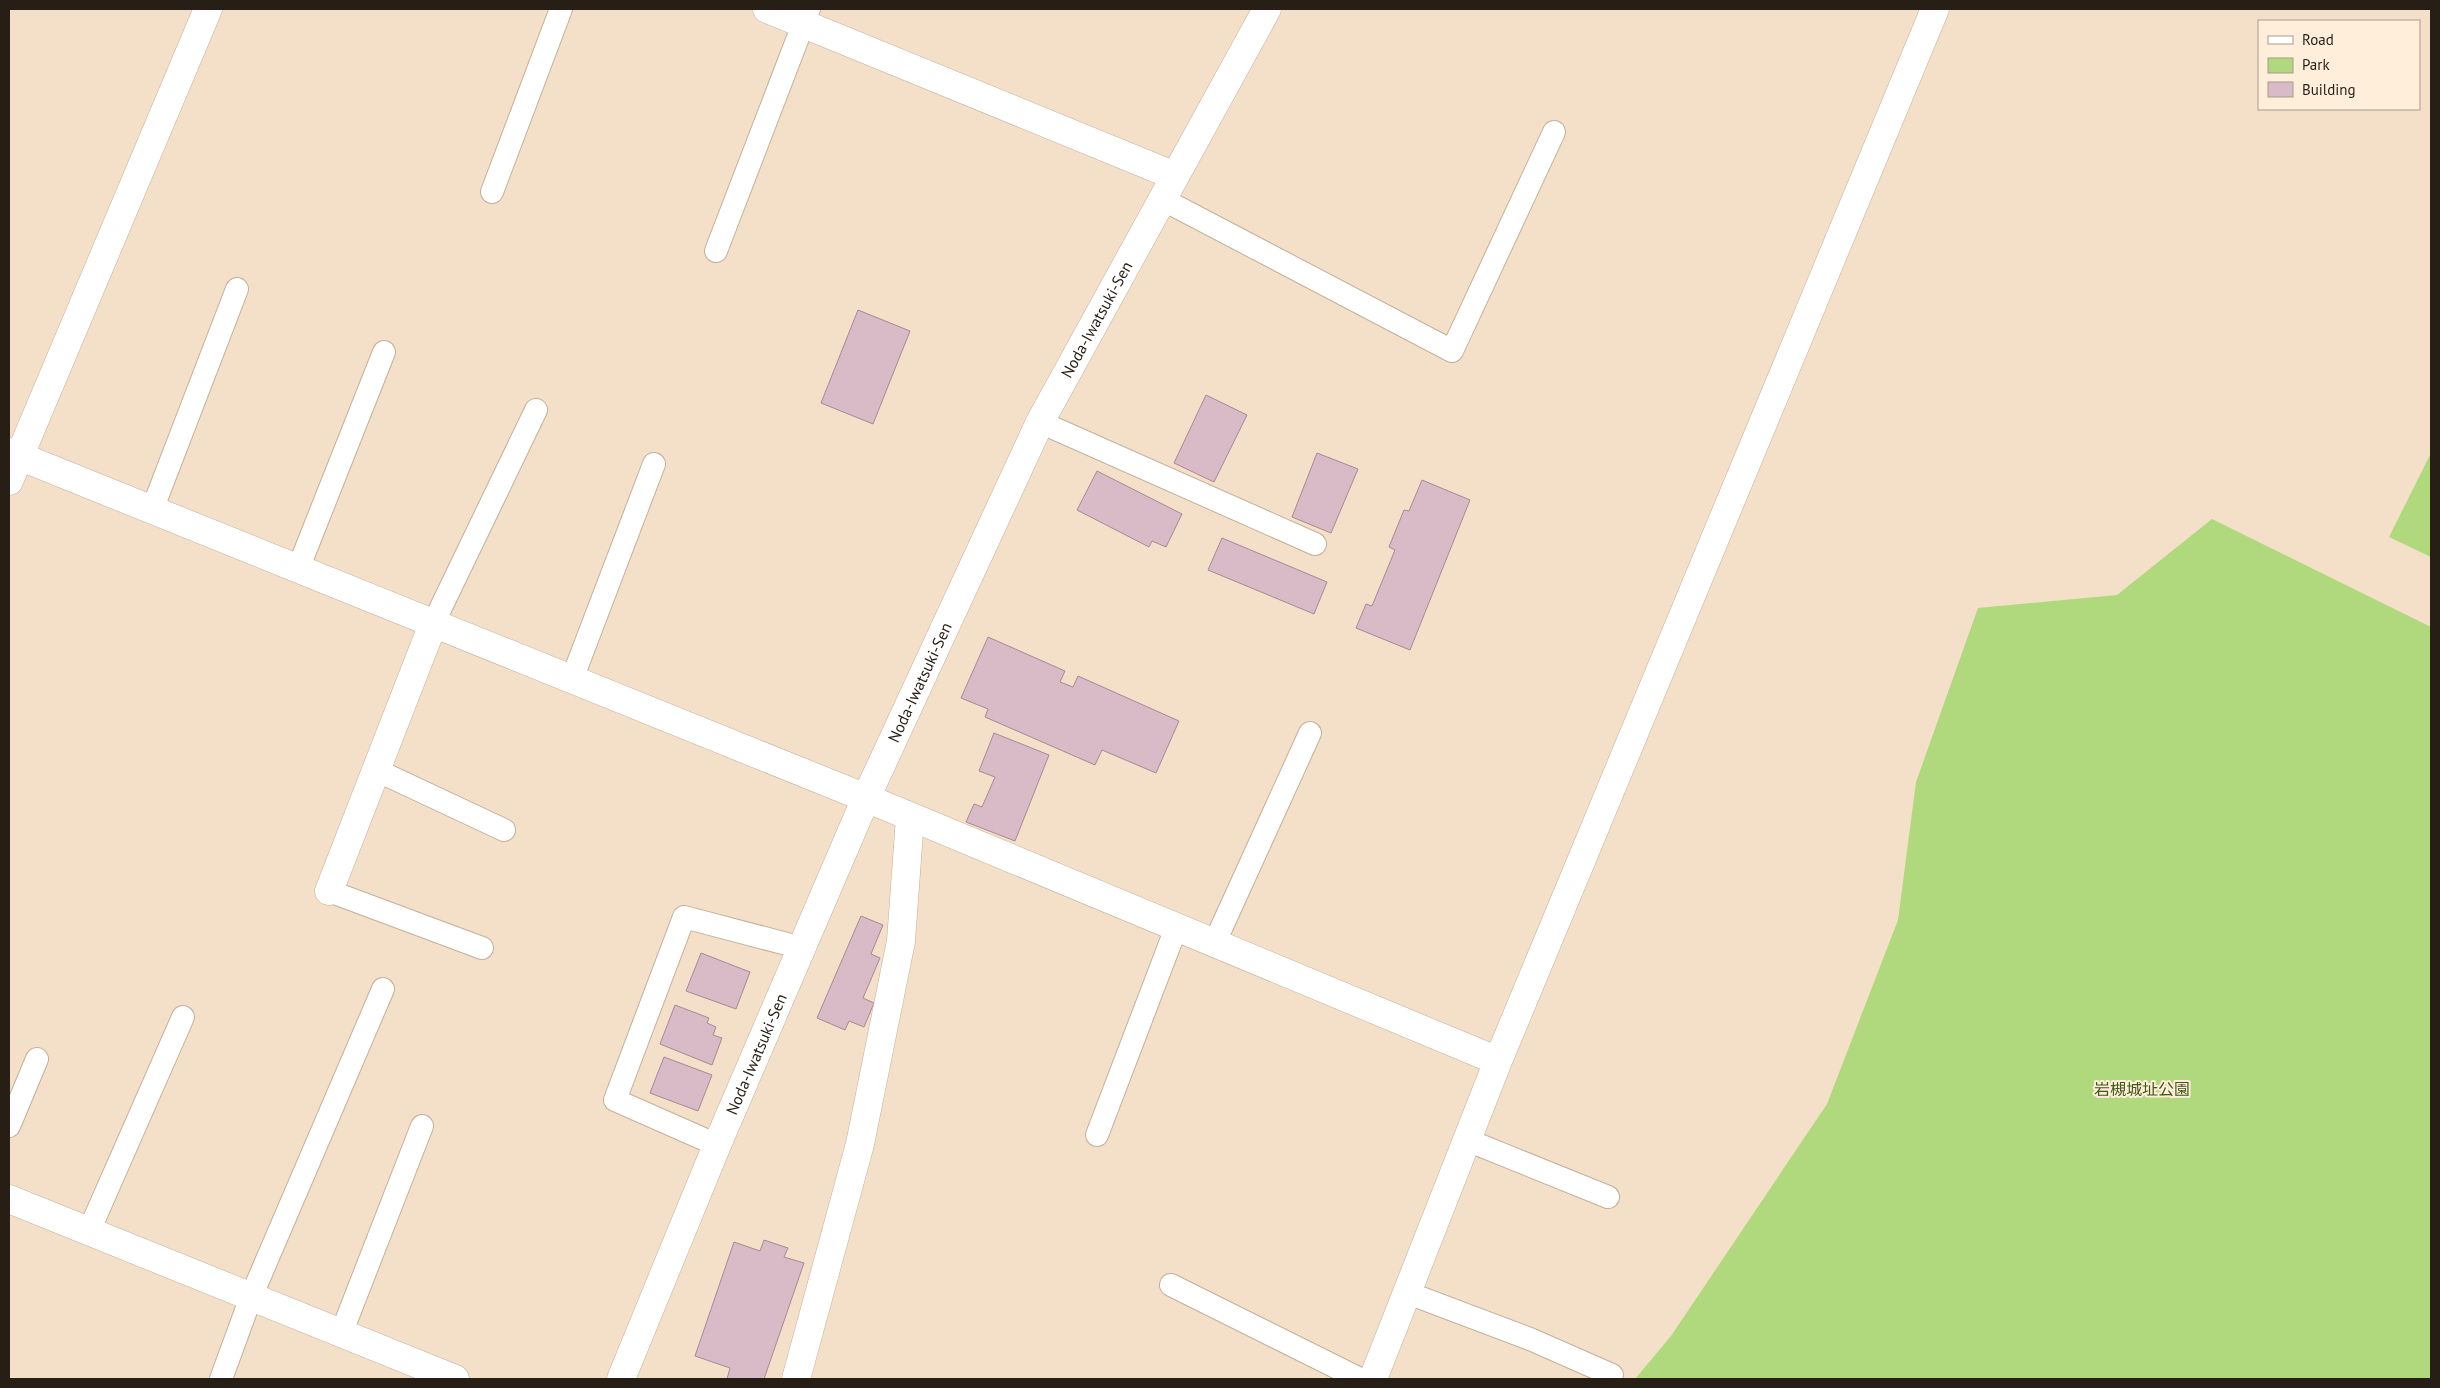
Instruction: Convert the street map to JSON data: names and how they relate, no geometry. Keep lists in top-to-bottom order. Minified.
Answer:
{"streets":{"street":["Noda-Iwatsuki-Sen"]},"parks":["岩槻城址公園"],"legend":["Road","Park","Building"]}
